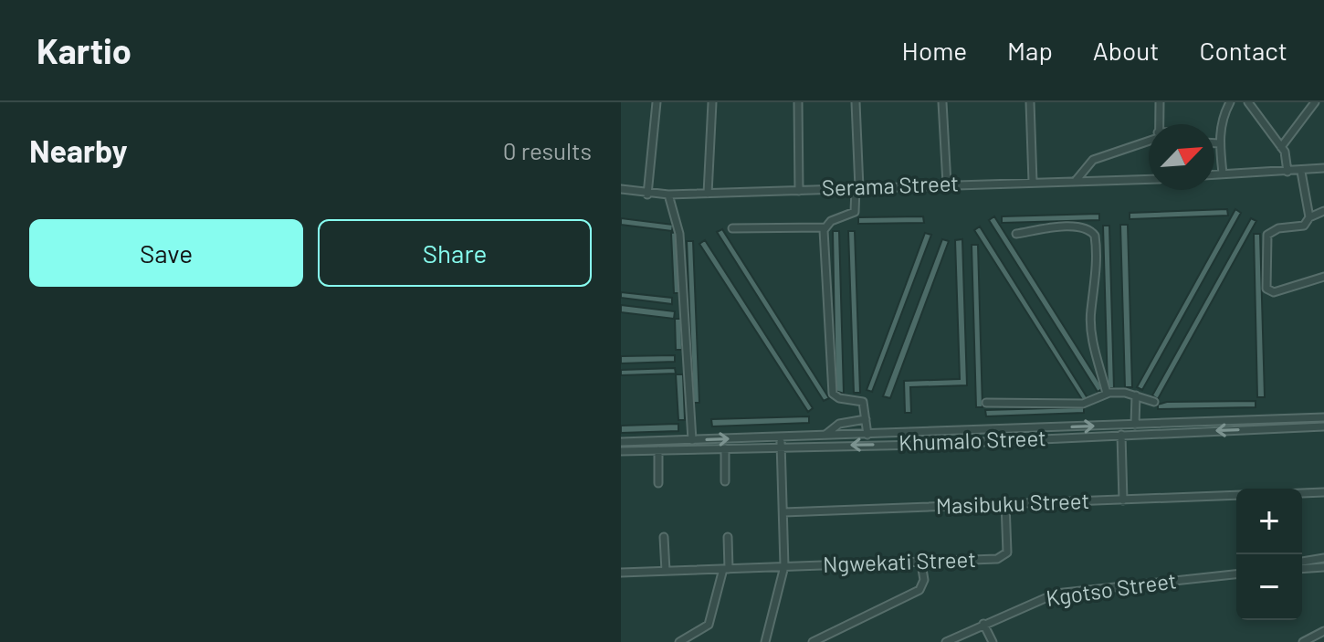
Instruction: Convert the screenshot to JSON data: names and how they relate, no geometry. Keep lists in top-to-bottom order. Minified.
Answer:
{"streets":{"street":["Serama Street","Khumalo Street","Masibuku Street","Ngwekati Street","Kgotso Street"]},"crossings":[["Masibuku Street","Ngwekati Street"]],"north":"top right","page":{"header":"Kartio","nav":["Home","Map","About","Contact"],"heading":["Nearby","0 results"],"buttons":["Save","Share"],"map_buttons":["+","−"]}}
